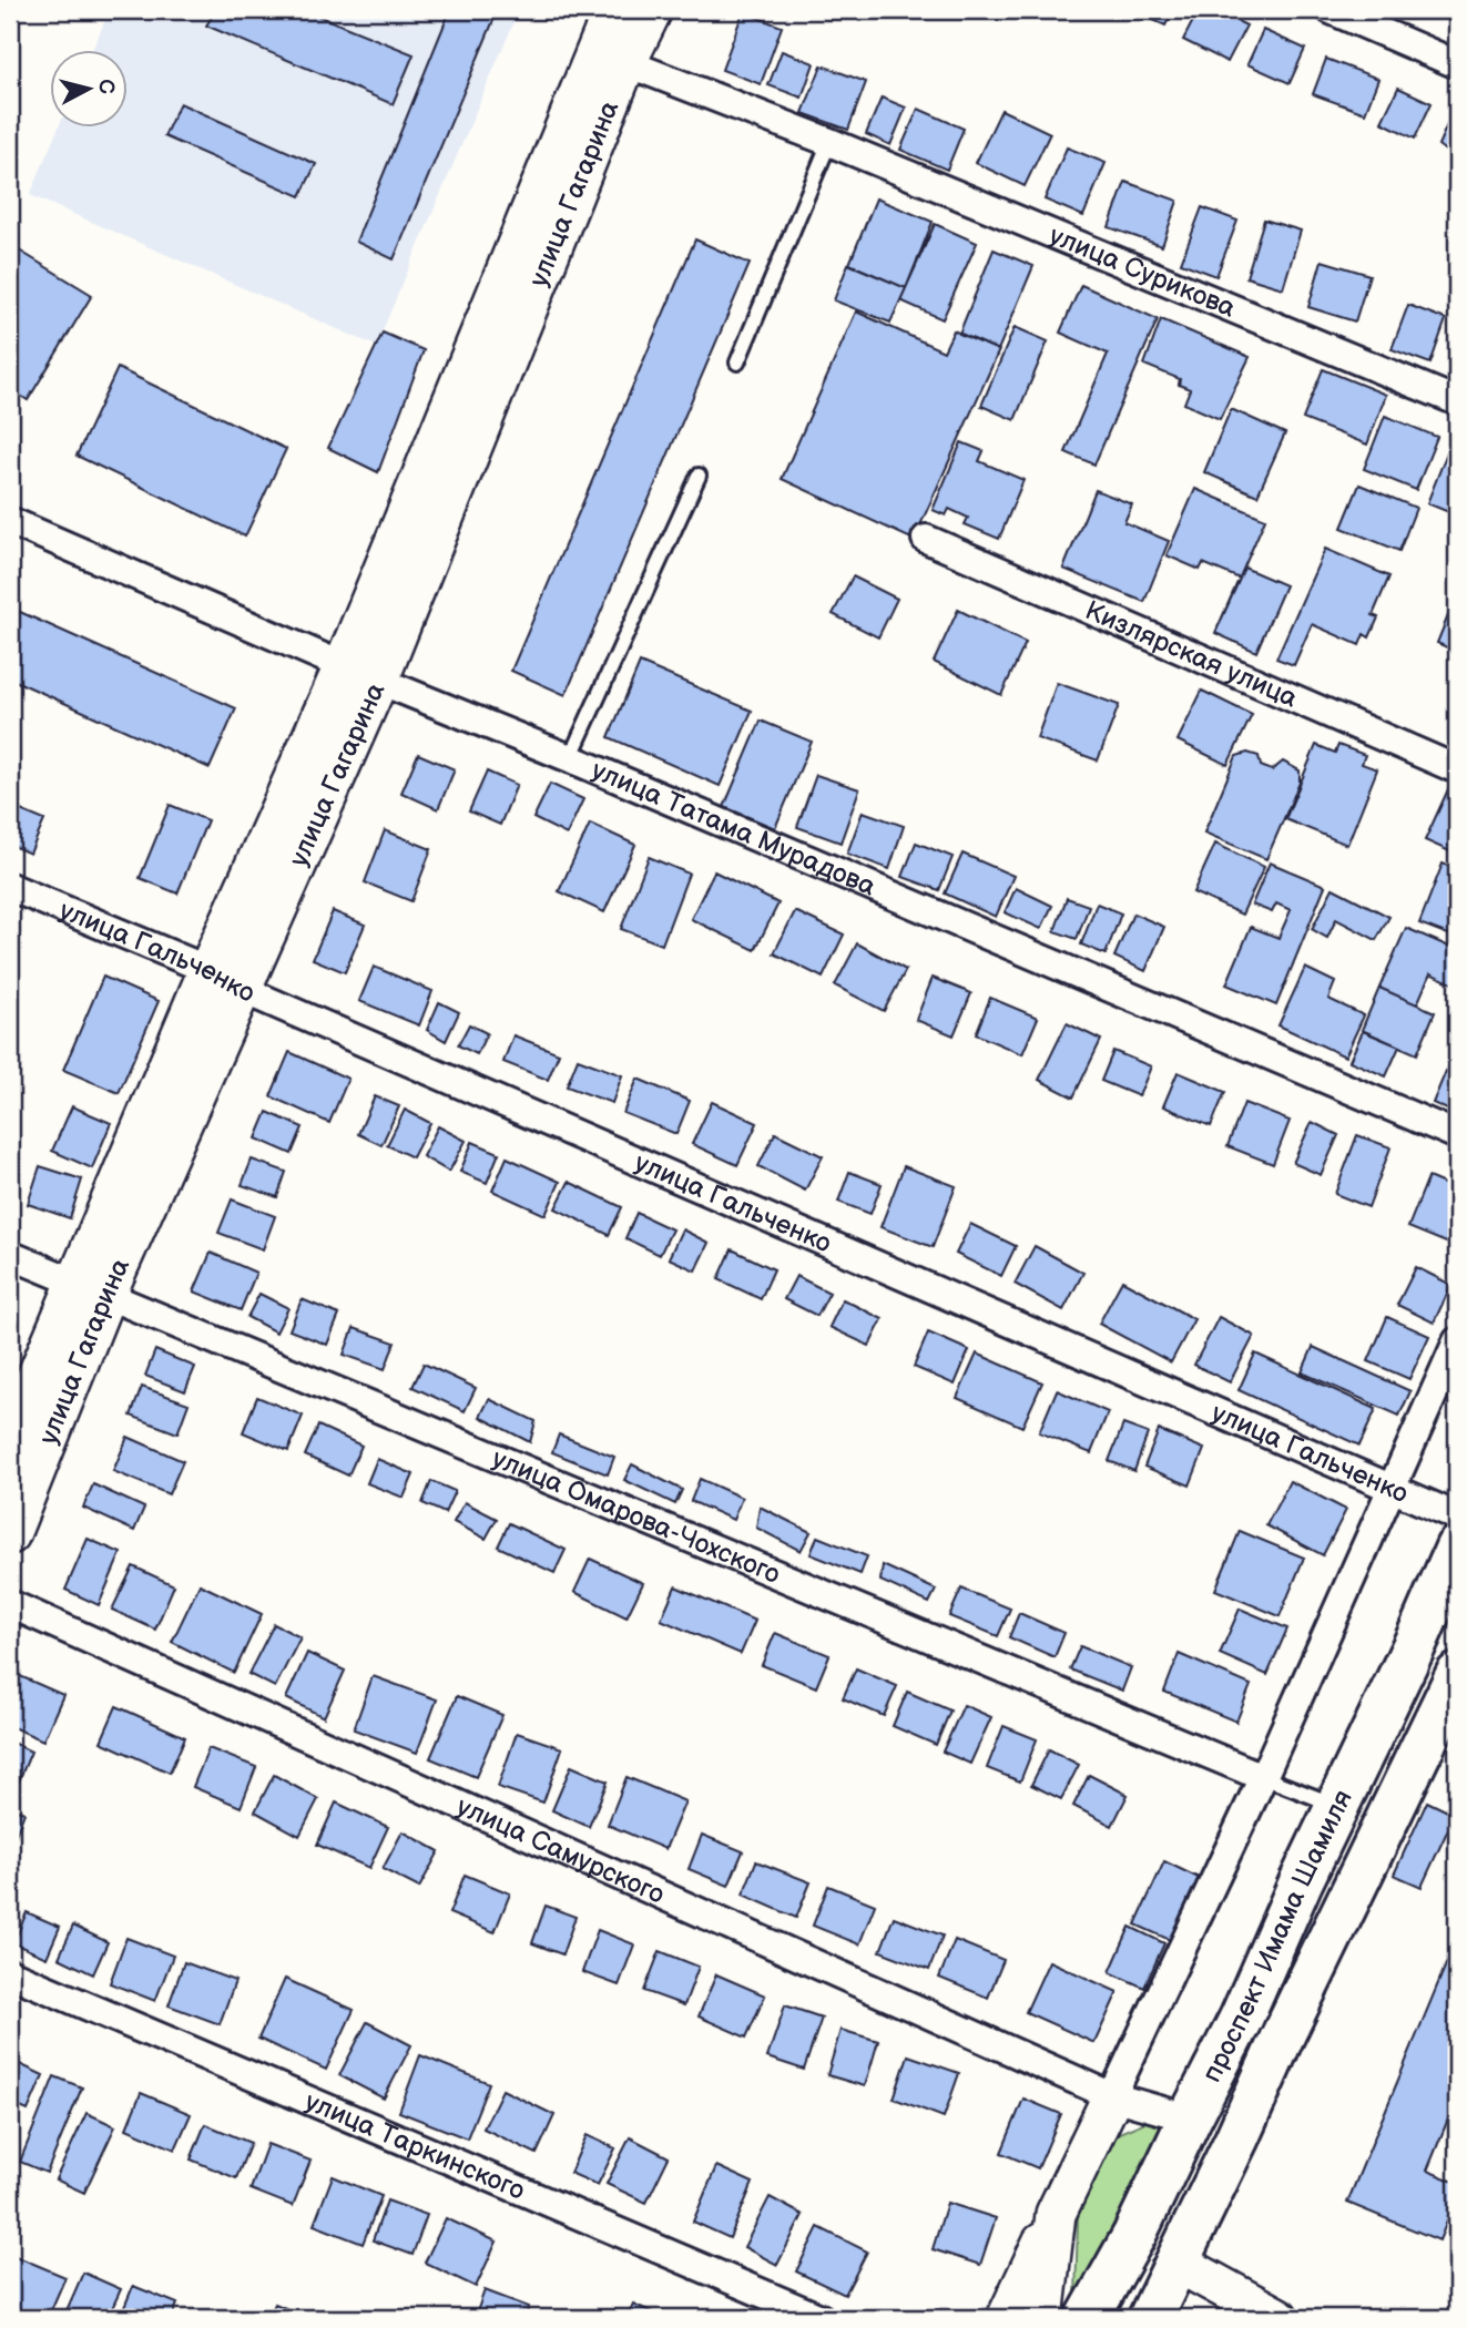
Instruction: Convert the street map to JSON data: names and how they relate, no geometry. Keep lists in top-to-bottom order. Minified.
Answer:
{"streets":{"main road":["улица Гагарина","проспект Имама Шамиля"],"street":["улица Сурикова","Кизлярская улица","улица Татама Мурадова","улица Гальченко","улица Омарова-Чохского","улица Самурского","улица Таркинского"]},"crossings":[["улица Гагарина","улица Сурикова"],["улица Гагарина","улица Татама Мурадова"],["улица Гагарина","улица Гальченко"],["улица Гагарина","улица Омарова-Чохского"],["улица Самурского","проспект Имама Шамиля"]],"north":"right"}
